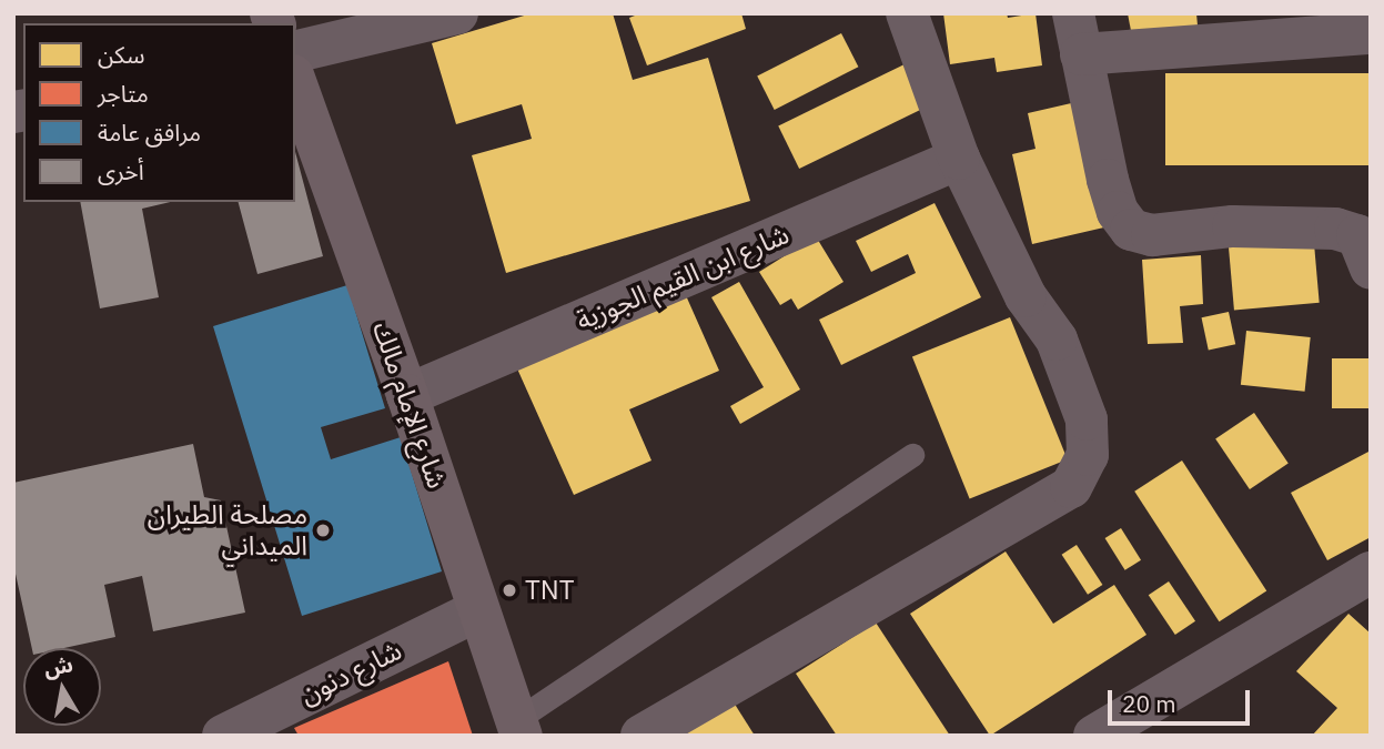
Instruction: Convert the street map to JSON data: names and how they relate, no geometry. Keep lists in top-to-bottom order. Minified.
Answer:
{"streets":{"street":["شارع ابن القيم الجوزية","شارع الإمام مالك","شارع دنون"]},"crossings":[["شارع ابن القيم الجوزية","شارع الإمام مالك"],["شارع الإمام مالك","شارع دنون"]],"places":["مصلحة الطيران الميداني","TNT"],"legend":["سكن","متاجر","مرافق عامة","أخرى"],"scale_bar":"20 m","north":"top"}
